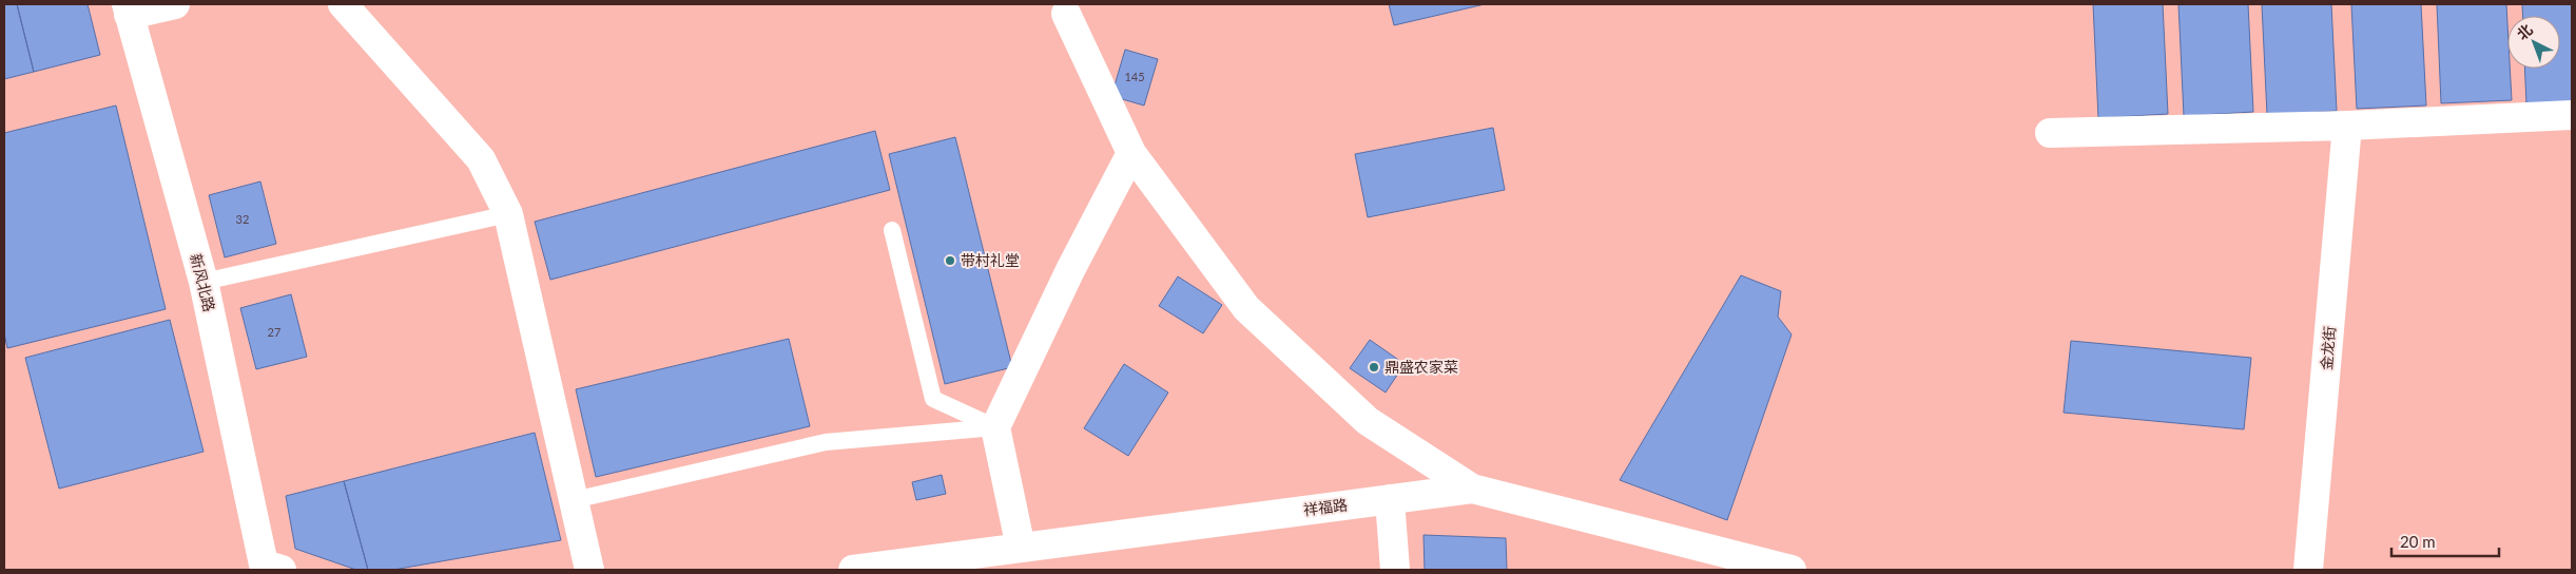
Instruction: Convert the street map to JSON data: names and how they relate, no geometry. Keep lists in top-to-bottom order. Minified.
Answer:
{"streets":{"street":["新风北路","金龙街","祥福路"]},"places":["带村礼堂","鼎盛农家菜"],"house_numbers":["145","32","27"],"scale_bar":"20 m","north":"top left"}
